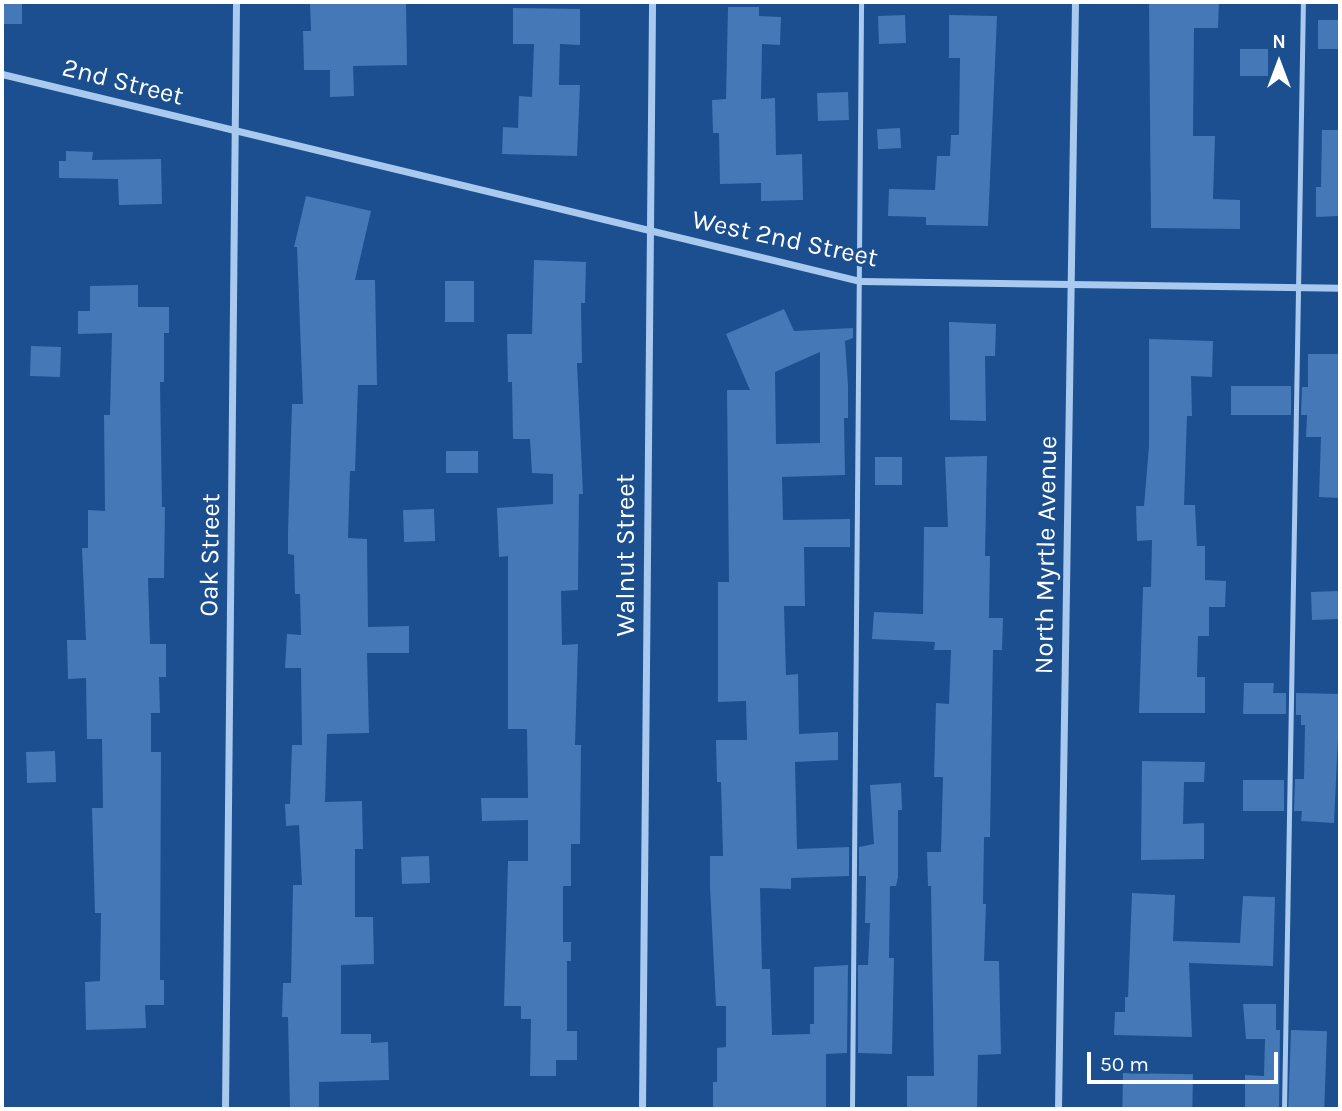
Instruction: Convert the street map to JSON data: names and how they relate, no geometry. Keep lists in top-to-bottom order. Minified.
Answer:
{"streets":{"street":["2nd Street","West 2nd Street","Oak Street","Walnut Street","North Myrtle Avenue"]},"crossings":[["2nd Street","West 2nd Street"],["2nd Street","Oak Street"],["West 2nd Street","Oak Street"],["West 2nd Street","Walnut Street"],["West 2nd Street","North Myrtle Avenue"]],"scale_bar":"50 m","north":"top"}
